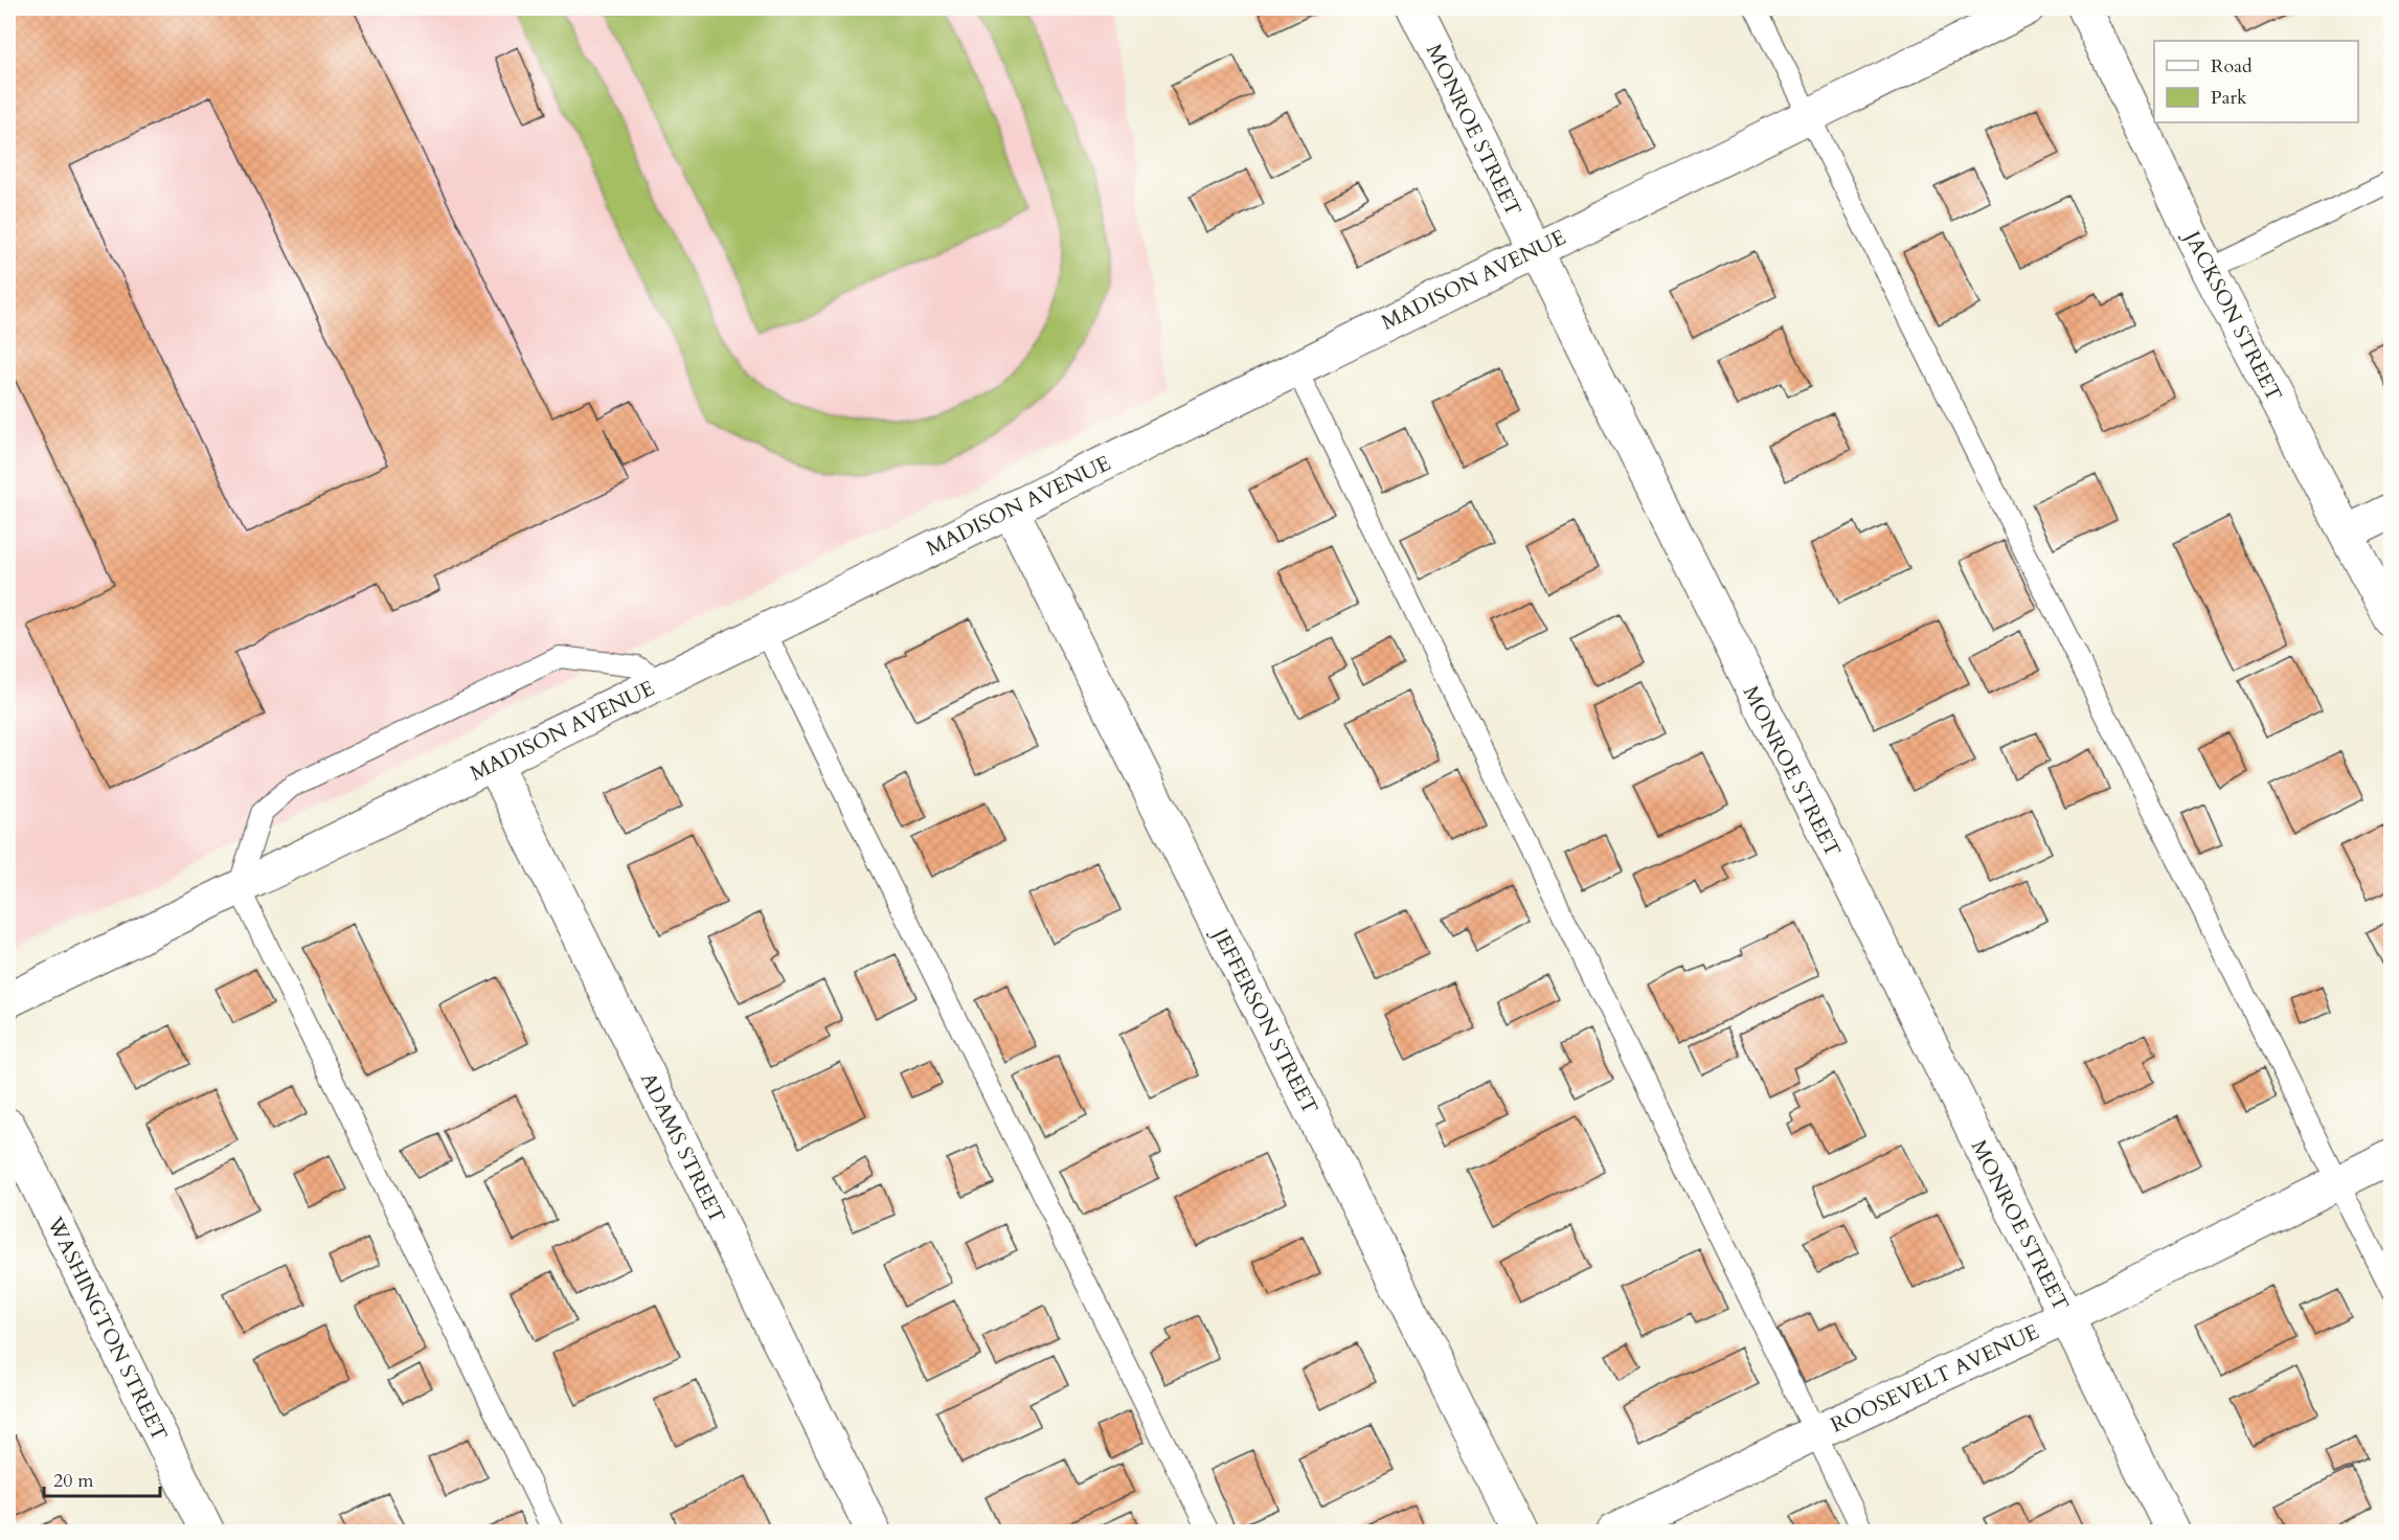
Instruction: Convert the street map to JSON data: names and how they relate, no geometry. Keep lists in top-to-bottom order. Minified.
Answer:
{"streets":{"street":["MONROE STREET","MADISON AVENUE","JACKSON STREET","JEFFERSON STREET","ADAMS STREET","WASHINGTON STREET","ROOSEVELT AVENUE"]},"crossings":[["MONROE STREET","MADISON AVENUE"],["MONROE STREET","ROOSEVELT AVENUE"],["MADISON AVENUE","JEFFERSON STREET"],["MADISON AVENUE","ADAMS STREET"]],"legend":["Road","Park"],"scale_bar":"20 m"}
